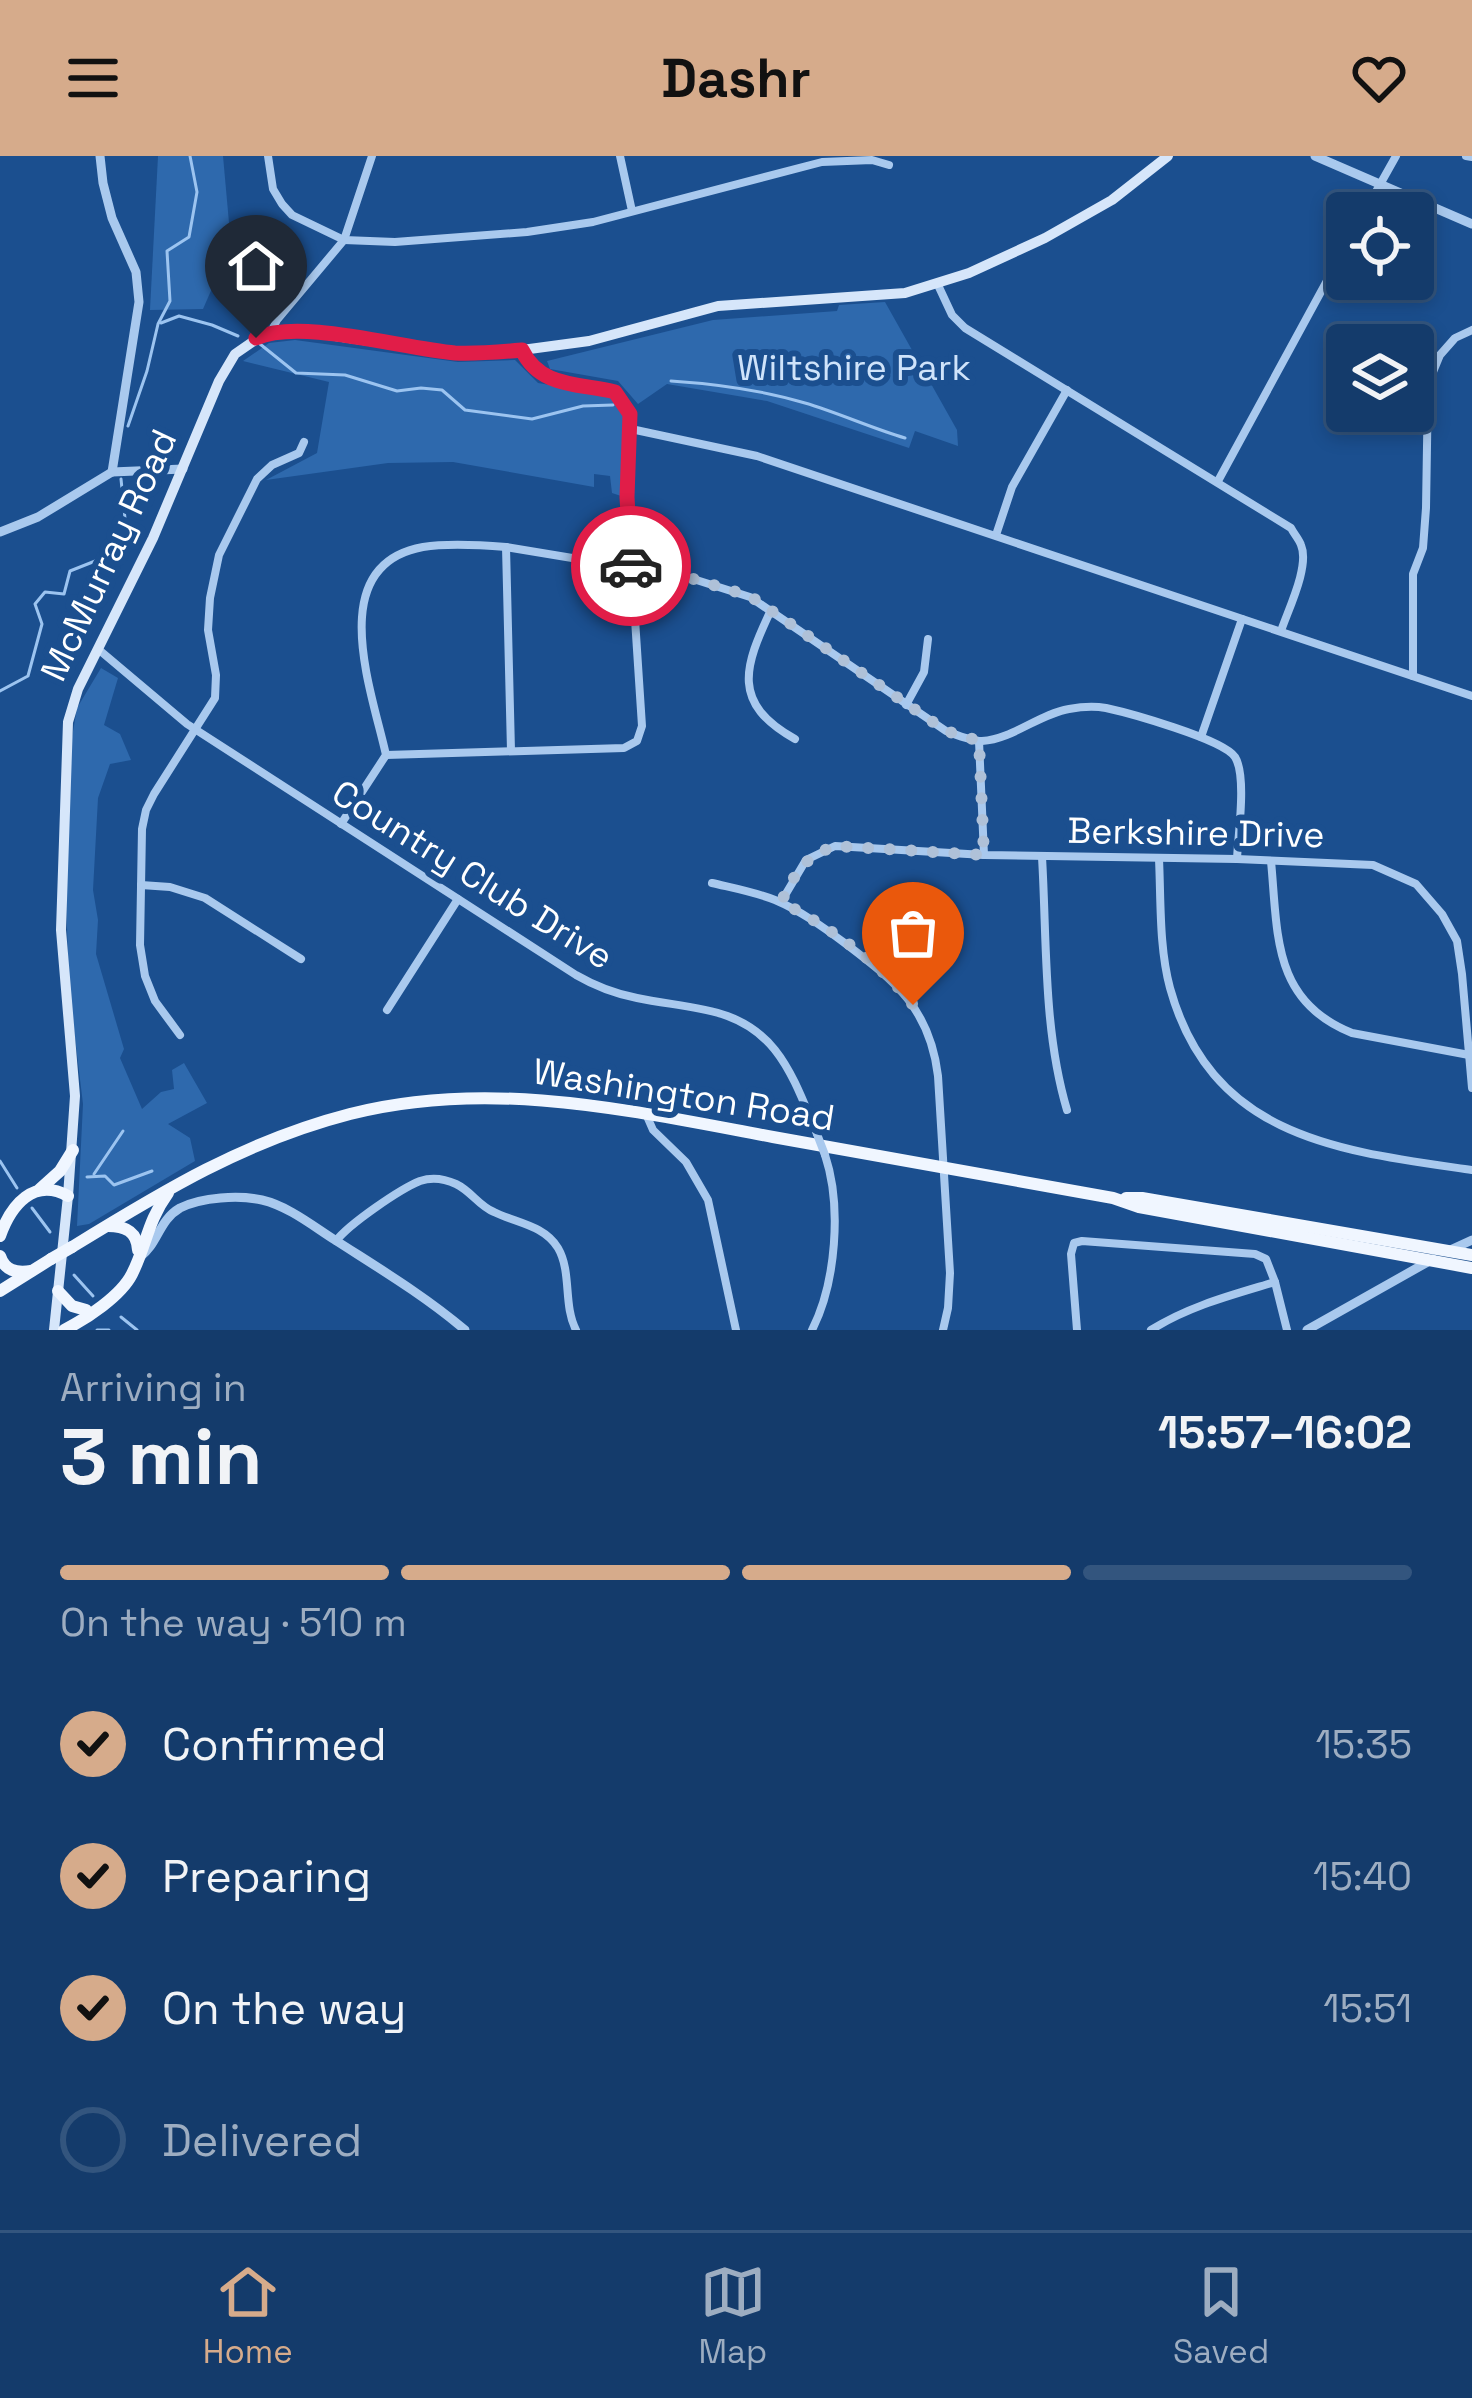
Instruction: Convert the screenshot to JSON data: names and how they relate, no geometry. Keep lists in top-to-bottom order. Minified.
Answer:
{"streets":{"main road":["McMurray Road","Washington Road"],"street":["Berkshire Drive","Country Club Drive"]},"crossings":[["McMurray Road","Country Club Drive"]],"parks":["Wiltshire Park"],"page":{"header":"Dashr","heading":["3 min","Arriving in","15:57–16:02"],"bar":"On the way · 510 m","list":[["Confirmed","15:35"],["Preparing","15:40"],["On the way","15:51"],"Delivered"],"tabs":["Home","Map","Saved"]}}
